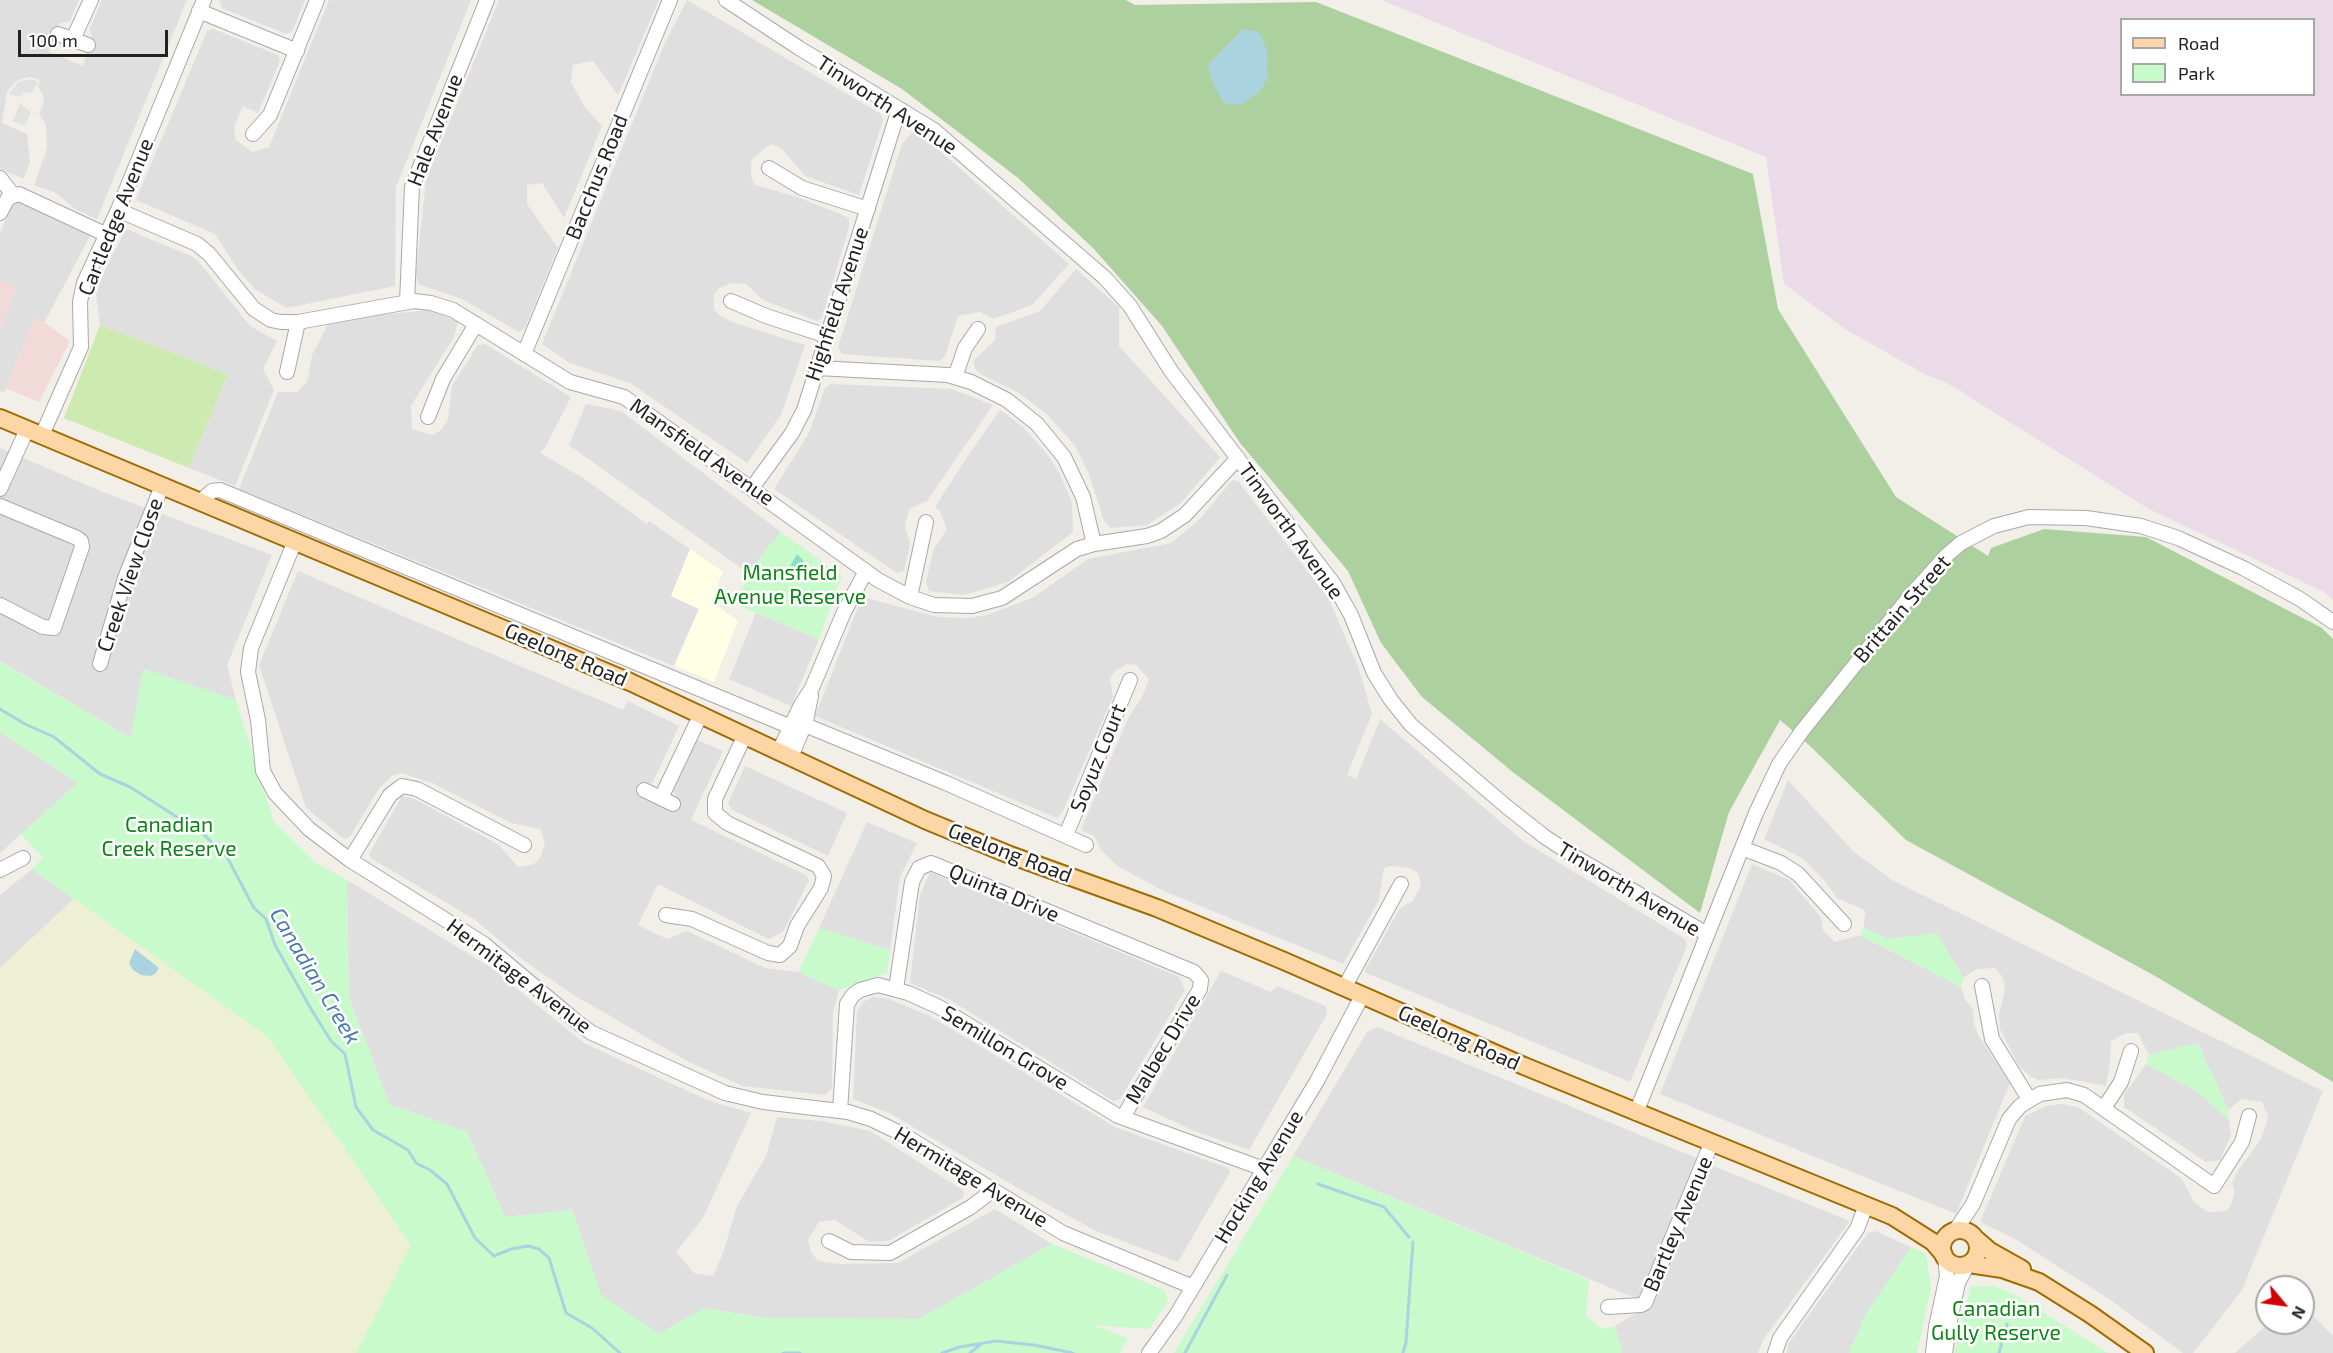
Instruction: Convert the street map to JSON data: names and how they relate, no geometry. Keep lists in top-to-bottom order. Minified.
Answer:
{"streets":{"main road":["Geelong Road"],"street":["Tinworth Avenue","Hale Avenue","Bacchus Road","Cartledge Avenue","Highfield Avenue","Mansfield Avenue","Creek View Close","Brittain Street","Soyuz Court","Quinta Drive","Hermitage Avenue","Semillon Grove","Malbec Drive","Hocking Avenue","Bartley Avenue"]},"crossings":[["Tinworth Avenue","Highfield Avenue"],["Tinworth Avenue","Mansfield Avenue"],["Tinworth Avenue","Brittain Street"],["Tinworth Avenue","Geelong Road"],["Hale Avenue","Mansfield Avenue"],["Bacchus Road","Mansfield Avenue"],["Cartledge Avenue","Mansfield Avenue"],["Cartledge Avenue","Geelong Road"],["Highfield Avenue","Mansfield Avenue"],["Creek View Close","Geelong Road"],["Geelong Road","Soyuz Court"],["Geelong Road","Hermitage Avenue"],["Geelong Road","Hocking Avenue"],["Geelong Road","Bartley Avenue"],["Quinta Drive","Semillon Grove"],["Quinta Drive","Malbec Drive"],["Hermitage Avenue","Semillon Grove"],["Hermitage Avenue","Hocking Avenue"],["Semillon Grove","Malbec Drive"],["Semillon Grove","Hocking Avenue"]],"water":["Canadian Creek"],"parks":["Mansfield Avenue Reserve","Canadian Creek Reserve","Canadian Gully Reserve"],"legend":["Road","Park"],"scale_bar":"100 m","north":"bottom right"}
